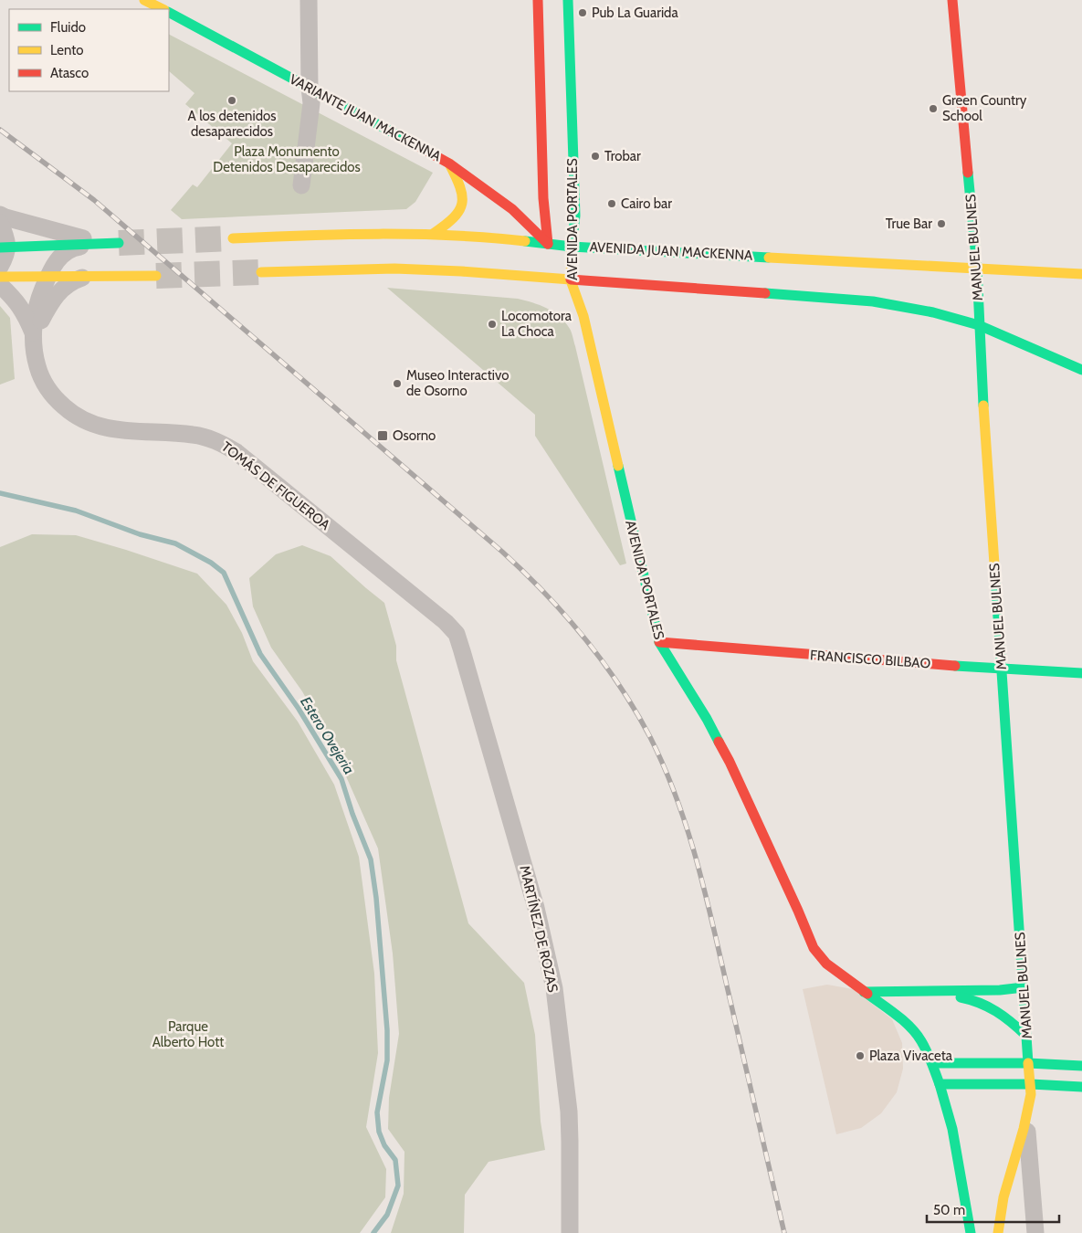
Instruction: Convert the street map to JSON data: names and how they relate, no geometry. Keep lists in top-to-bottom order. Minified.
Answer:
{"streets":{"main road":["VARIANTE JUAN MACKENNA","AVENIDA PORTALES","MANUEL BULNES","AVENIDA JUAN MACKENNA","FRANCISCO BILBAO"],"street":["TOMÁS DE FIGUEROA","MARTÍNEZ DE ROZAS"]},"crossings":[["VARIANTE JUAN MACKENNA","AVENIDA PORTALES"],["VARIANTE JUAN MACKENNA","AVENIDA JUAN MACKENNA"],["AVENIDA PORTALES","AVENIDA JUAN MACKENNA"],["AVENIDA PORTALES","FRANCISCO BILBAO"],["MANUEL BULNES","AVENIDA JUAN MACKENNA"],["MANUEL BULNES","FRANCISCO BILBAO"],["TOMÁS DE FIGUEROA","MARTÍNEZ DE ROZAS"]],"water":["Estero Ovejeria"],"parks":["Plaza Monumento Detenidos Desaparecidos","Parque Alberto Hott"],"places":{"other":["Pub La Guarida","A los detenidos desaparecidos","Green Country School","Trobar","Cairo bar","True Bar","Locomotora La Choca","Museo Interactivo de Osorno","Plaza Vivaceta"],"transit":["Osorno"]},"legend":["Fluido","Lento","Atasco"],"scale_bar":"50 m"}
